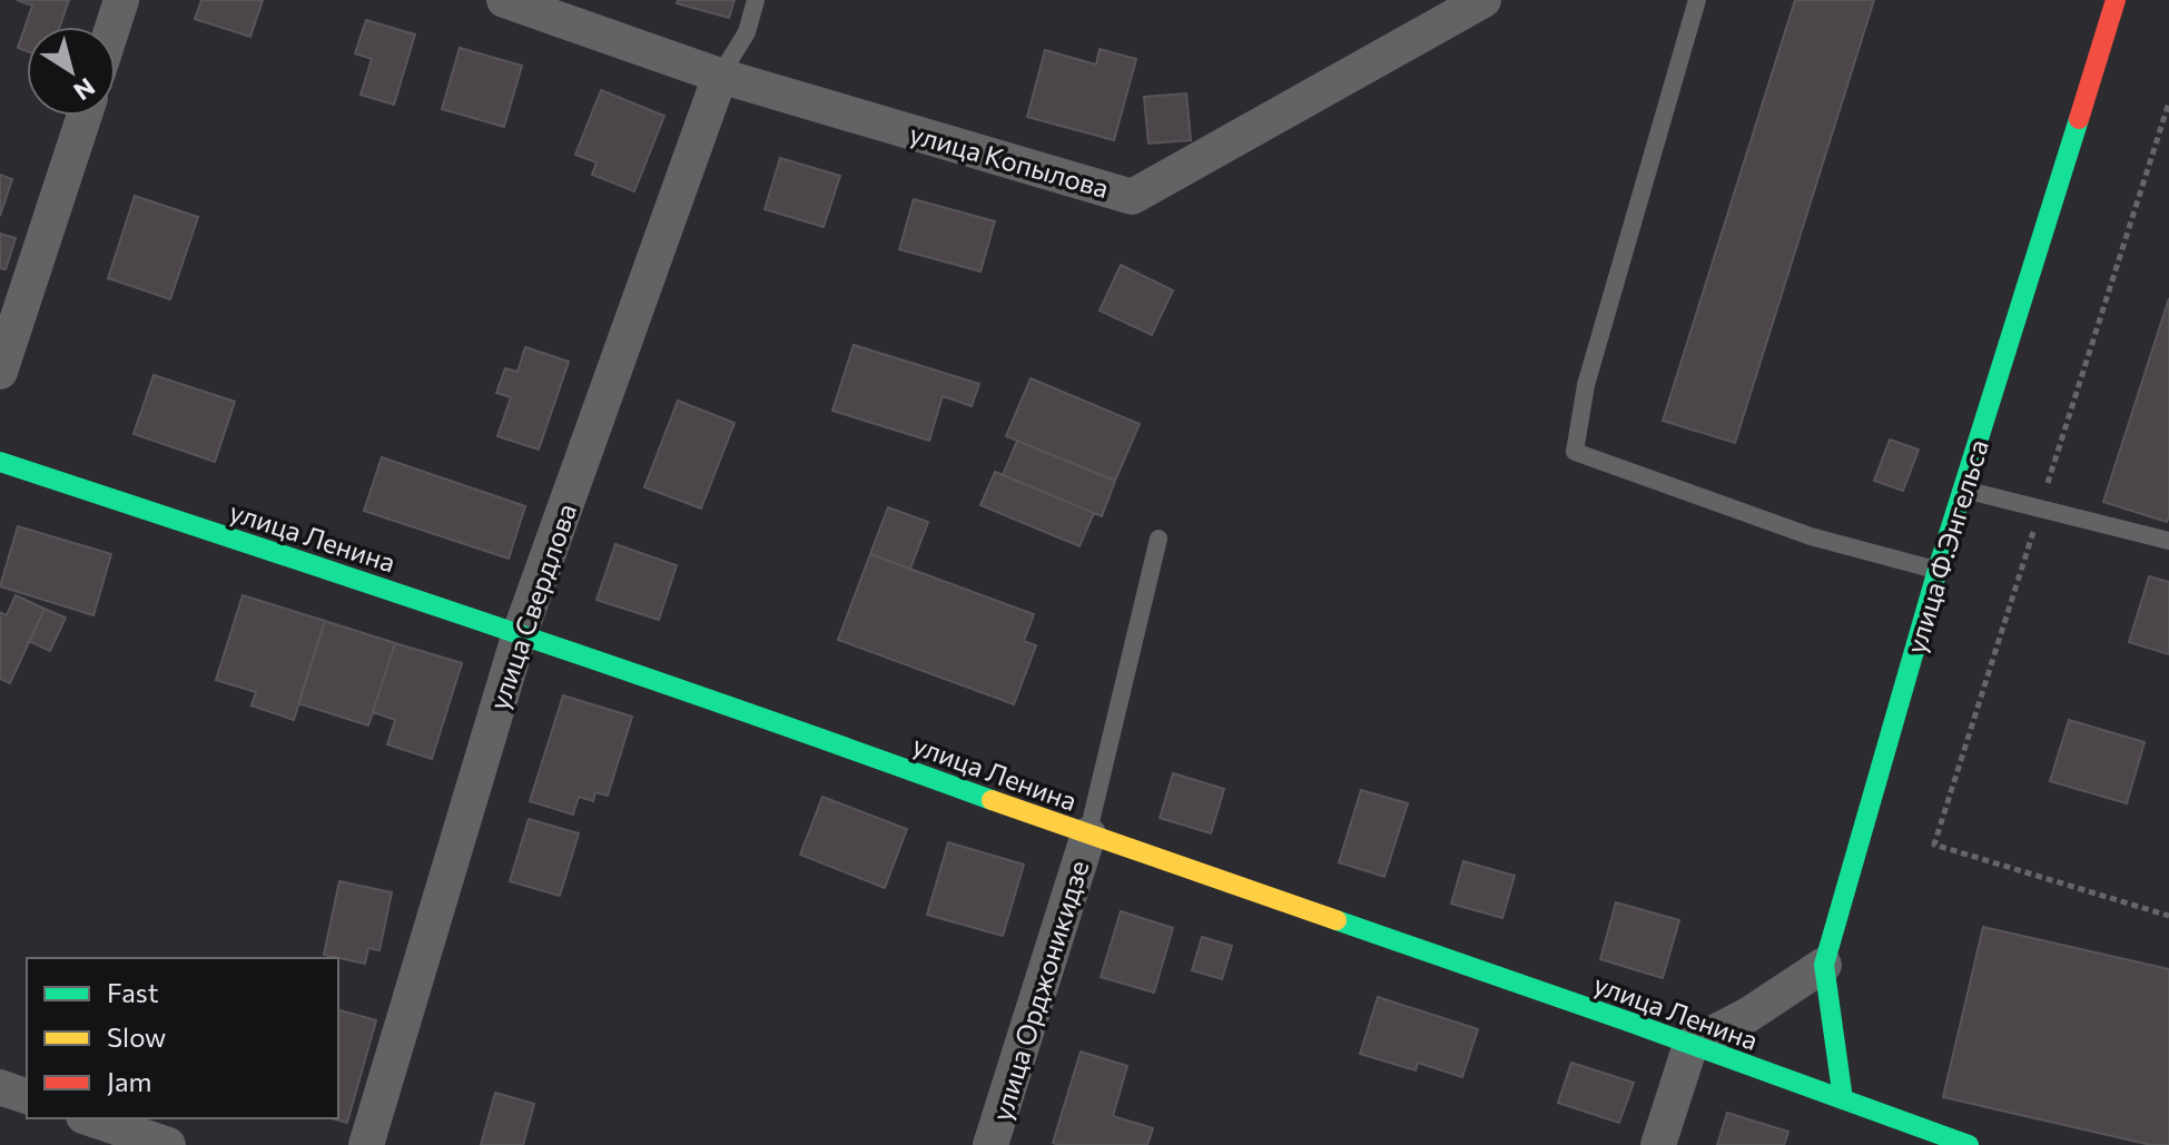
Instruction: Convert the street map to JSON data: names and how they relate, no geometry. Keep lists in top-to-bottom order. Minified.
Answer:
{"streets":{"street":["улица Копылова","улица Ленина","улица Ф.Энгельса","улица Свердлова","улица Орджоникидзе"]},"crossings":[["улица Копылова","улица Свердлова"],["улица Ленина","улица Ф.Энгельса"],["улица Ленина","улица Свердлова"],["улица Ленина","улица Орджоникидзе"]],"legend":["Fast","Slow","Jam"],"north":"bottom right"}
